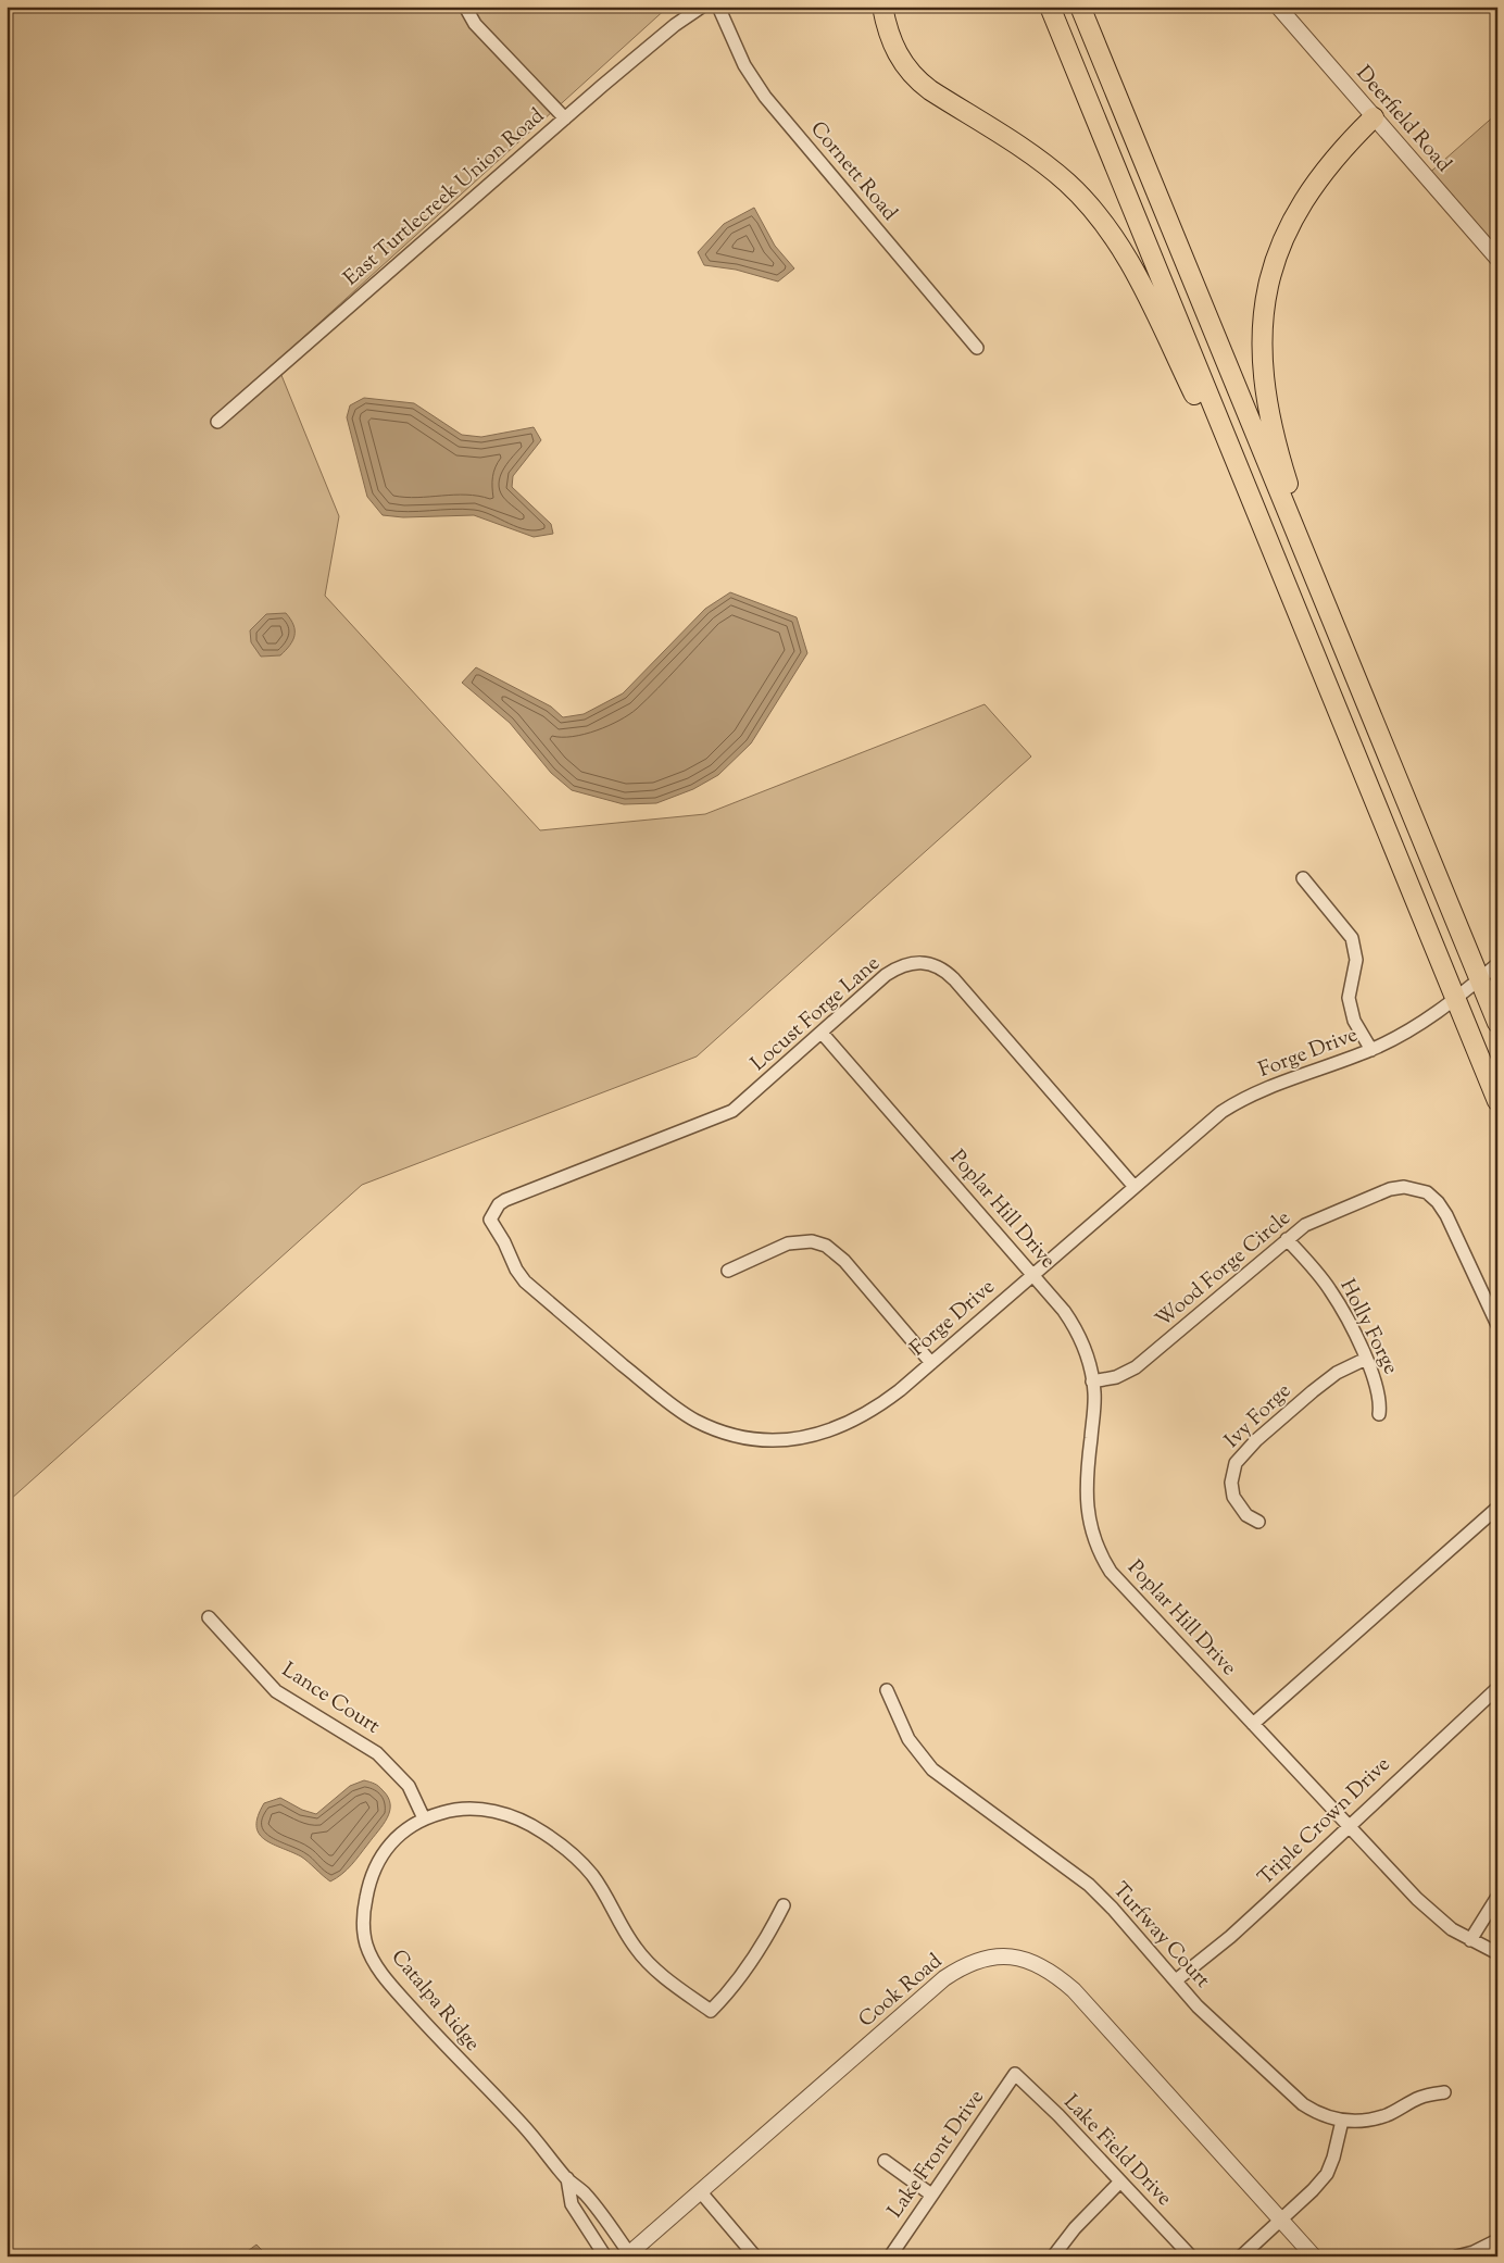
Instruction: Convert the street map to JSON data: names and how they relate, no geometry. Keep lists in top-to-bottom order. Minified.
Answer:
{"streets":{"street":["Deerfield Road","Cornett Road","East Turtlecreek Union Road","Locust Forge Lane","Forge Drive","Poplar Hill Drive","Wood Forge Circle","Holly Forge","Ivy Forge","Lance Court","Triple Crown Drive","Turfway Court","Cook Road","Catalpa Ridge","Lake Field Drive","Lake Front Drive"]},"crossings":[["Locust Forge Lane","Forge Drive"],["Locust Forge Lane","Poplar Hill Drive"],["Forge Drive","Poplar Hill Drive"],["Poplar Hill Drive","Wood Forge Circle"],["Poplar Hill Drive","Triple Crown Drive"],["Wood Forge Circle","Holly Forge"],["Holly Forge","Ivy Forge"],["Lance Court","Catalpa Ridge"],["Triple Crown Drive","Turfway Court"],["Cook Road","Catalpa Ridge"],["Lake Field Drive","Lake Front Drive"]]}
